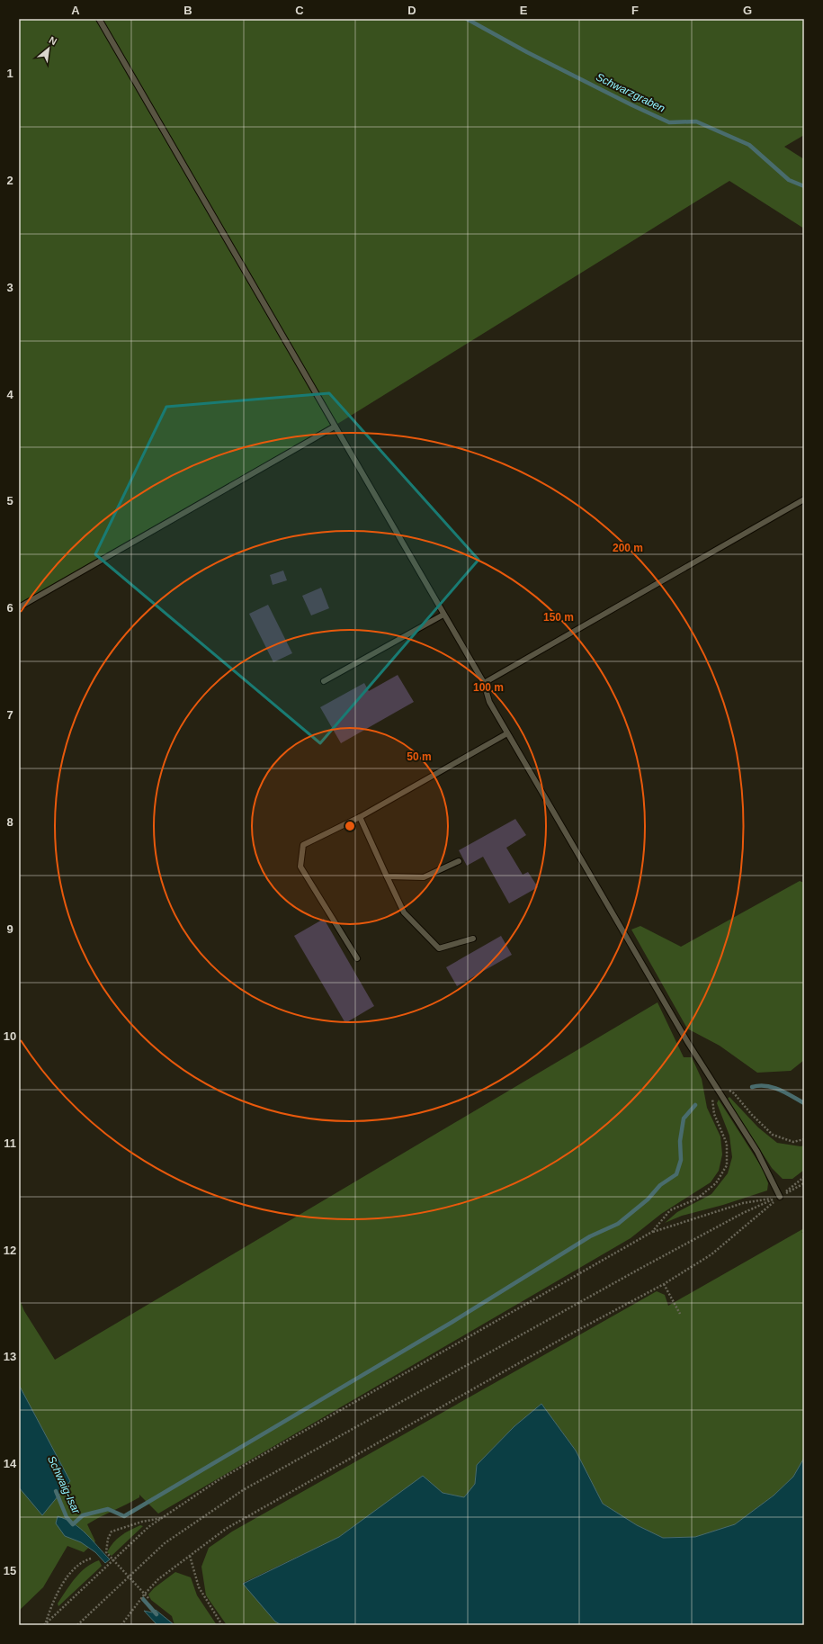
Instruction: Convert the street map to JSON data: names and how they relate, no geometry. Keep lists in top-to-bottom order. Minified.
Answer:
{"water":["Schwarzgraben","Schwaig-Isar"],"north":"top right","grid":{"columns":["A","B","C","D","E","F","G"],"rows":["1","2","3","4","5","6","7","8","9","10","11","12","13","14","15"]},"rings":["200 m","150 m","100 m","50 m"]}
